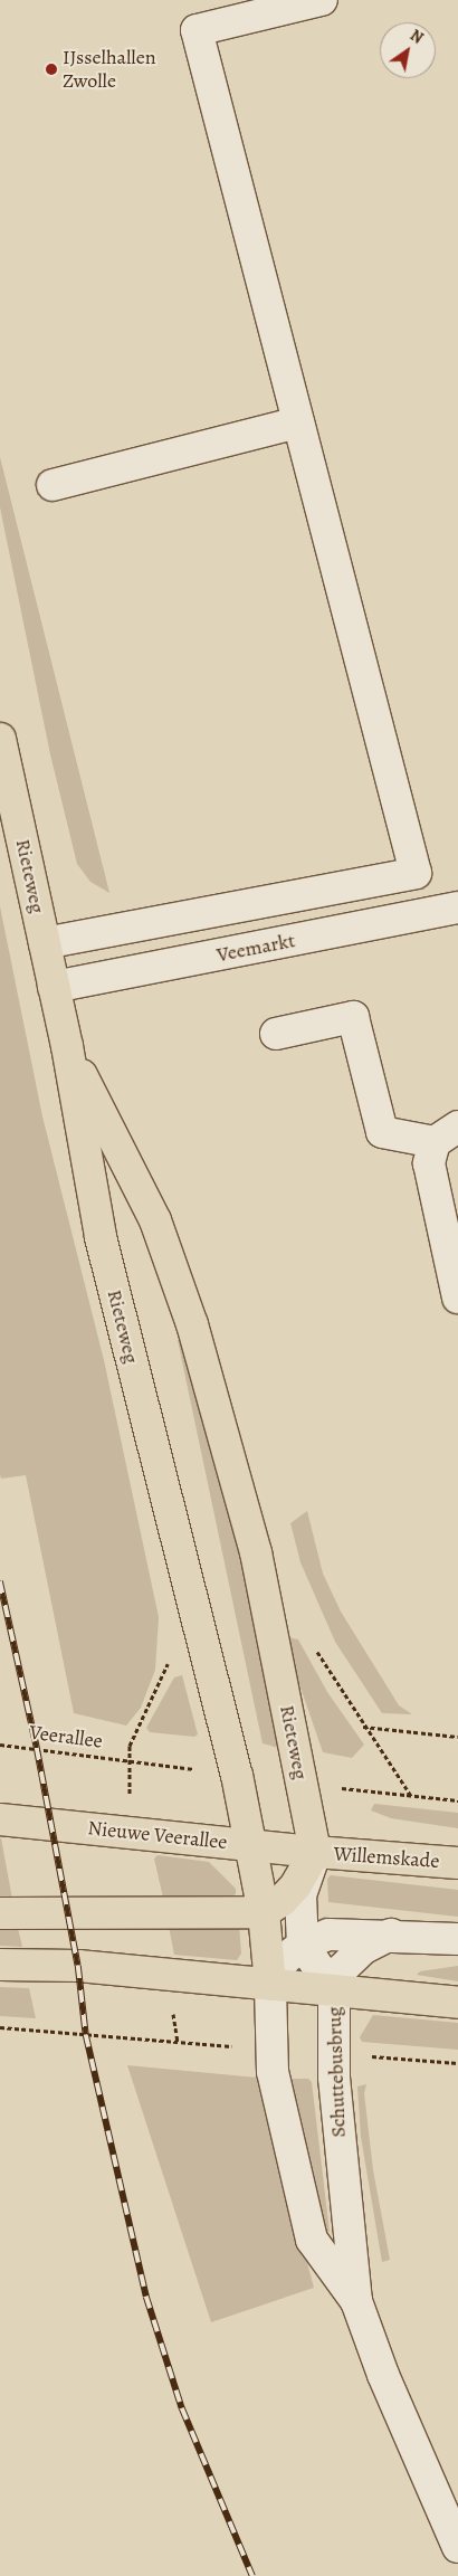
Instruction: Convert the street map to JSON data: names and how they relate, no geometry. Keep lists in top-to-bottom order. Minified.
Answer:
{"streets":{"main road":["Rieteweg","Nieuwe Veerallee","Willemskade"],"street":["Veemarkt","Schuttebusbrug"],"path":["Veerallee"]},"crossings":[["Rieteweg","Veemarkt"],["Rieteweg","Nieuwe Veerallee"],["Rieteweg","Willemskade"],["Rieteweg","Schuttebusbrug"],["Nieuwe Veerallee","Willemskade"]],"places":["IJsselhallen Zwolle"],"north":"top right"}
